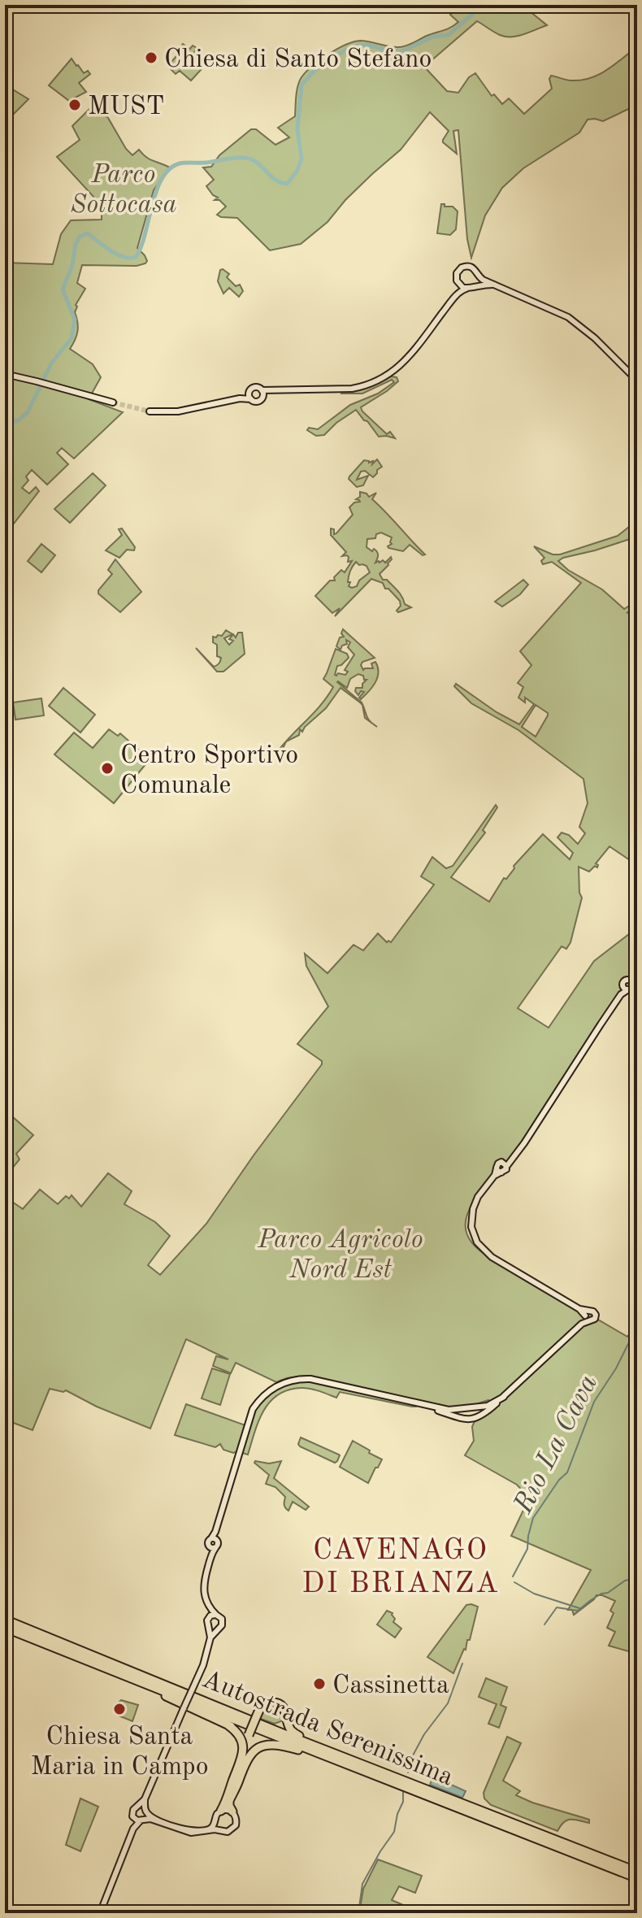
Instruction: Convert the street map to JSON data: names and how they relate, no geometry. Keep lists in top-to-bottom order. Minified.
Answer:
{"streets":{"highway":["Autostrada Serenissima"]},"districts":["CAVENAGO DI BRIANZA"],"water":["Rio La Cava"],"parks":["Parco Sottocasa","Parco Agricolo Nord Est"],"places":["Chiesa di Santo Stefano","MUST","Centro Sportivo Comunale","Cassinetta","Chiesa Santa Maria in Campo"]}
